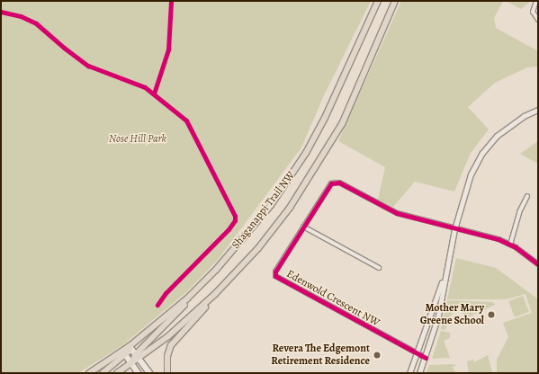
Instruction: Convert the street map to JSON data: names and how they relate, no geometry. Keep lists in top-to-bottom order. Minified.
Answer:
{"streets":{"main road":["Shaganappi Trail NW"],"street":["Edenwold Crescent NW"]},"parks":["Nose Hill Park"],"places":["Mother Mary Greene School","Revera The Edgemont Retirement Residence"]}
